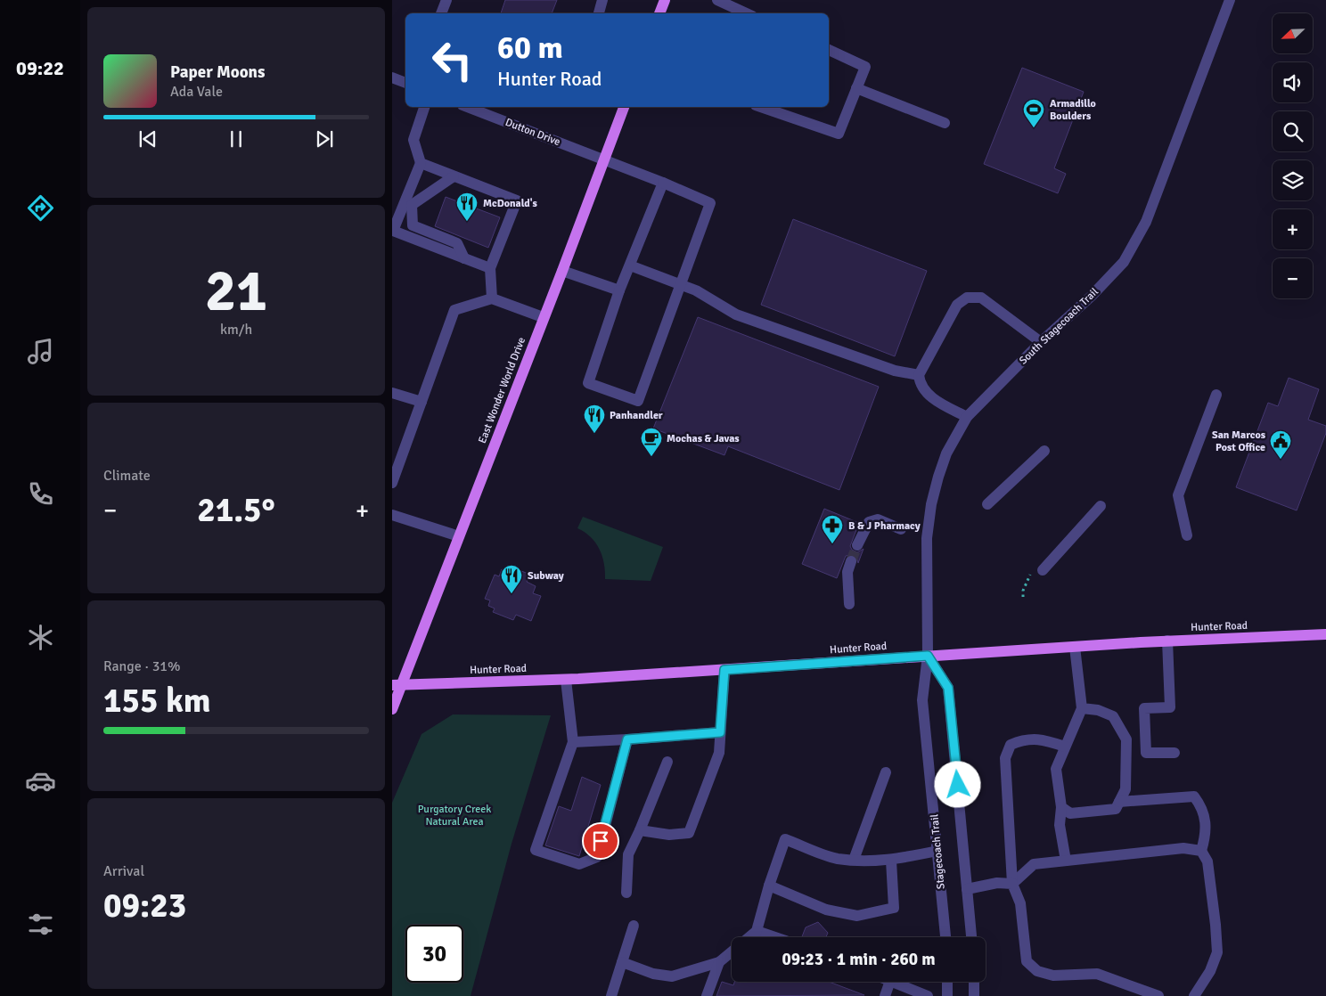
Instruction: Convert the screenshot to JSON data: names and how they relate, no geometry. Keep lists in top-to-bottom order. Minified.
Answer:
{"streets":{"main road":["East Wonder World Drive","Hunter Road"],"street":["Dutton Drive","South Stagecoach Trail","Stagecoach Trail"]},"crossings":[["Dutton Drive","East Wonder World Drive"],["South Stagecoach Trail","Hunter Road"],["South Stagecoach Trail","Stagecoach Trail"],["East Wonder World Drive","Hunter Road"],["Hunter Road","Stagecoach Trail"]],"parks":["Purgatory Creek Natural Area"],"places":{"sports":["Armadillo Boulders"],"restaurant":["McDonald's","Panhandler","Subway"],"cafe":["Mochas & Javas"],"public building":["San Marcos Post Office"],"pharmacy":["B & J Pharmacy"]},"north":"bottom left","page":{"tabs":"09:22","map_buttons":["+","−"],"turn":["60 m","Hunter Road"],"song":["Paper Moons","Ada Vale"],"tile":[["21","km/h"],"Climate",["Range · 31%","155 km"],["Arrival","09:23"]],"heat":["−","21.5°","+"],"limit":"30","trip":"09:23 · 1 min · 260 m"}}
